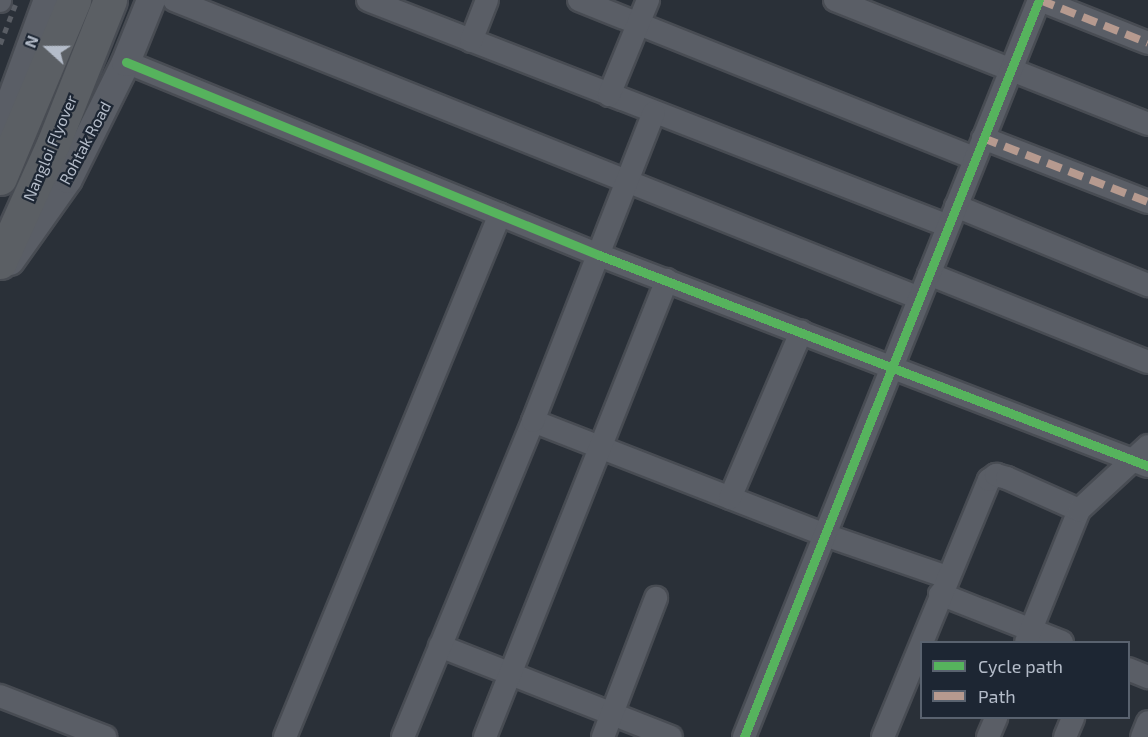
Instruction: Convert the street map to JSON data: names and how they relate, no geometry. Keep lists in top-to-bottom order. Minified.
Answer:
{"streets":{"highway":["Nangloi Flyover"],"street":["Rohtak Road"]},"legend":["Cycle path","Path"],"north":"left"}
